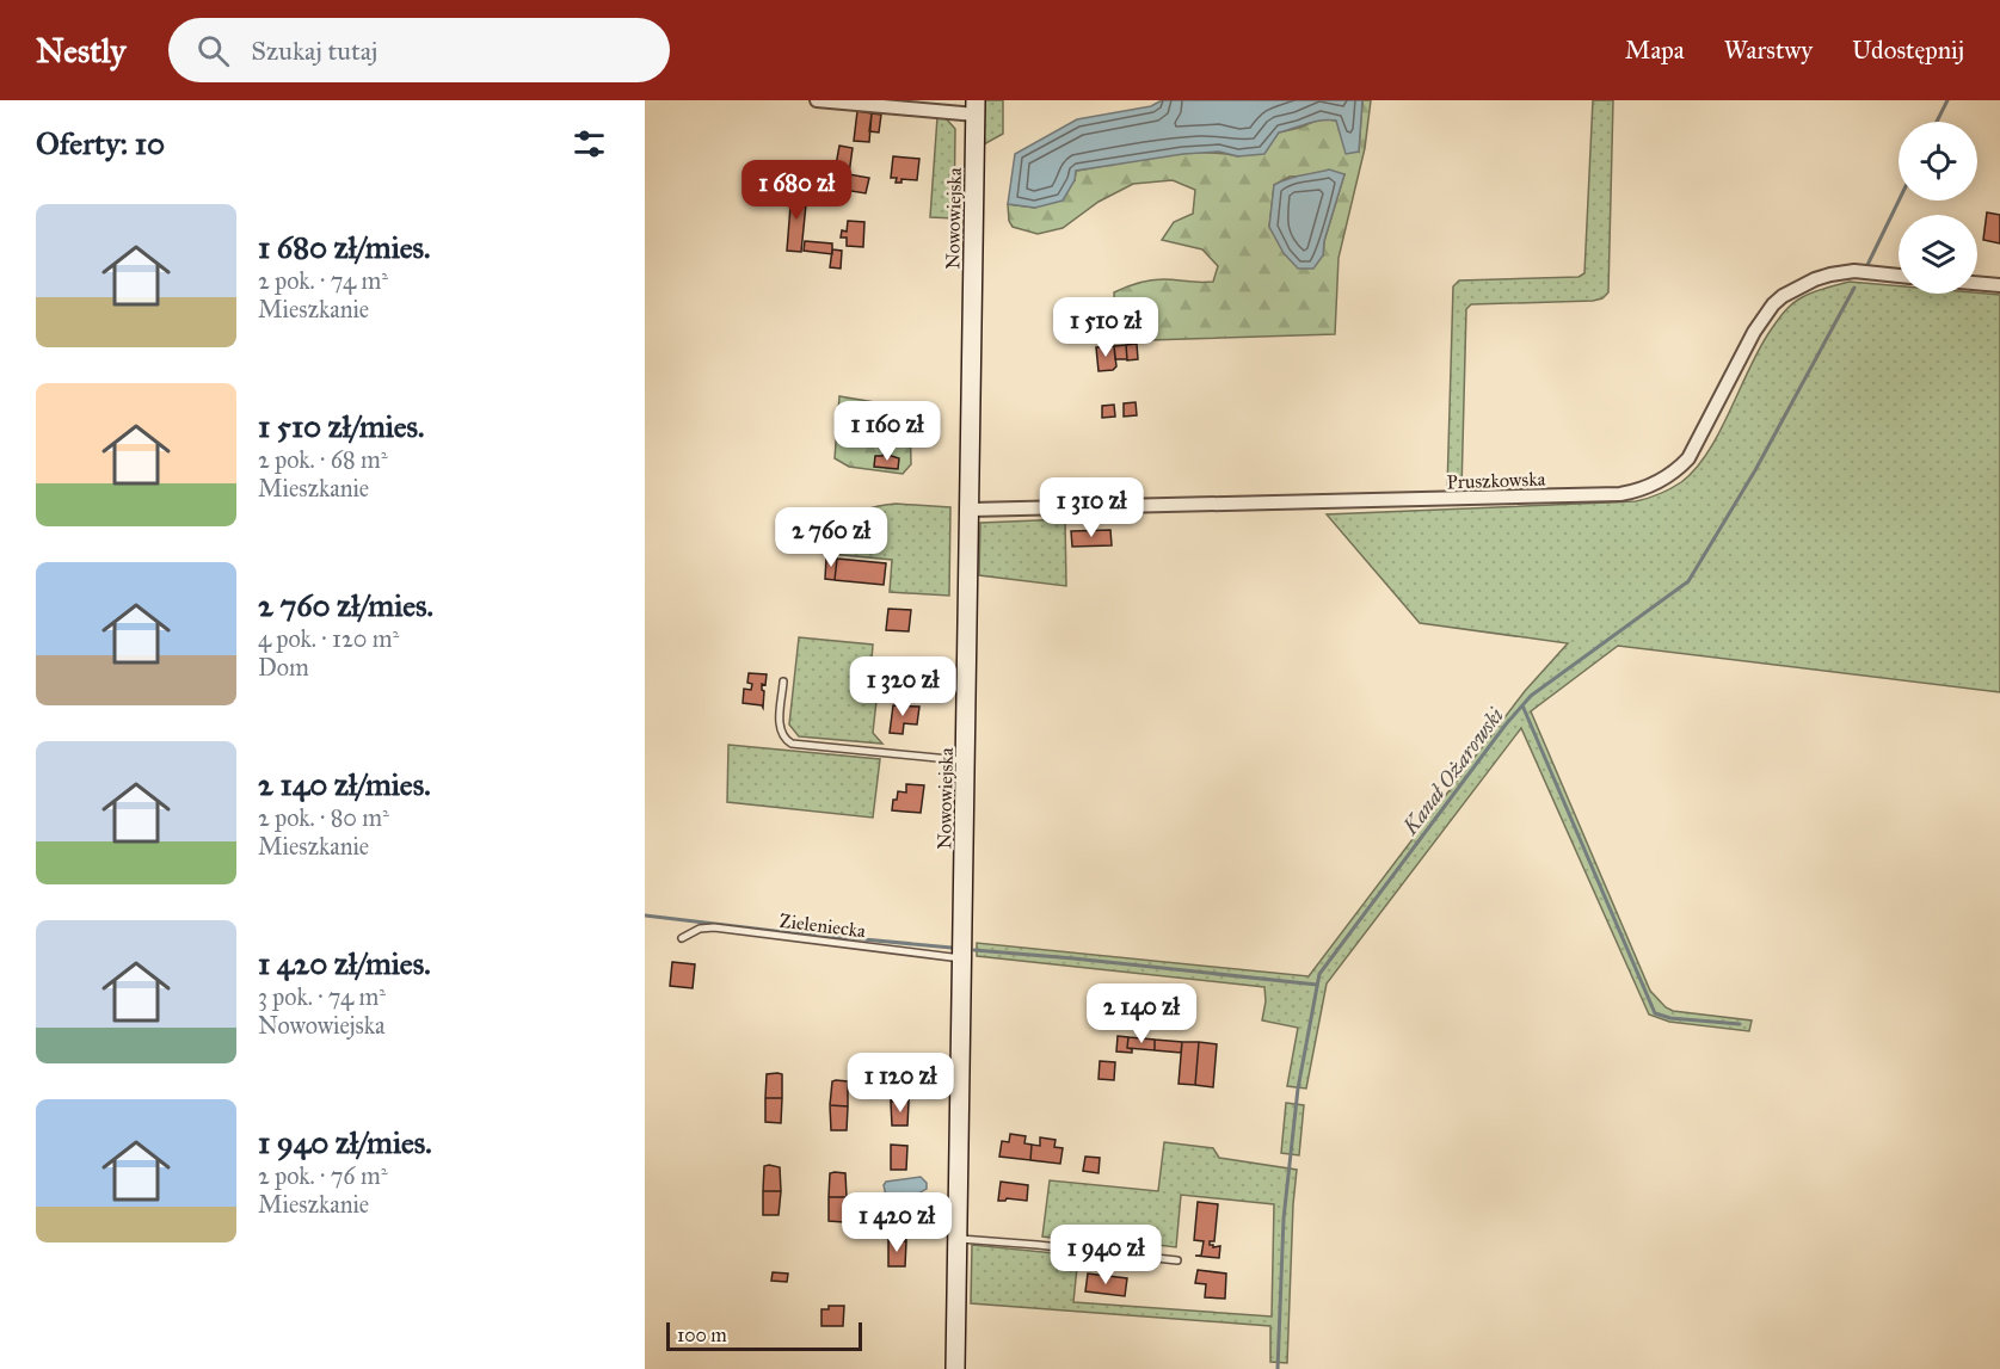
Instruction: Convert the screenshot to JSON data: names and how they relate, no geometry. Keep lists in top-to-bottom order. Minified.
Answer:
{"streets":{"street":["Nowowiejska","Pruszkowska"],"lane":["Zieleniecka"]},"crossings":[["Nowowiejska","Pruszkowska"],["Nowowiejska","Zieleniecka"]],"water":["Kanał Ożarowski"],"scale_bar":"100 m","page":{"header":"Nestly","search":"Szukaj tutaj","nav":["Mapa","Warstwy","Udostępnij"],"heading":"Oferty: 10","price":["1 680 zł","1 510 zł","1 160 zł","1 310 zł","2 760 zł","1 320 zł","2 140 zł","1 120 zł","1 420 zł","1 940 zł"],"list":[{"name":"1 680 zł/mies.","note":"2 pok. · 74 m² · Mieszkanie"},{"name":"1 510 zł/mies.","note":"2 pok. · 68 m² · Mieszkanie"},{"name":"2 760 zł/mies.","note":"4 pok. · 120 m² · Dom"},{"name":"2 140 zł/mies.","note":"2 pok. · 80 m² · Mieszkanie"},{"name":"1 420 zł/mies.","note":"3 pok. · 74 m² · Nowowiejska"},{"name":"1 940 zł/mies.","note":"2 pok. · 76 m² · Mieszkanie"}],"scale":"100 m"}}
